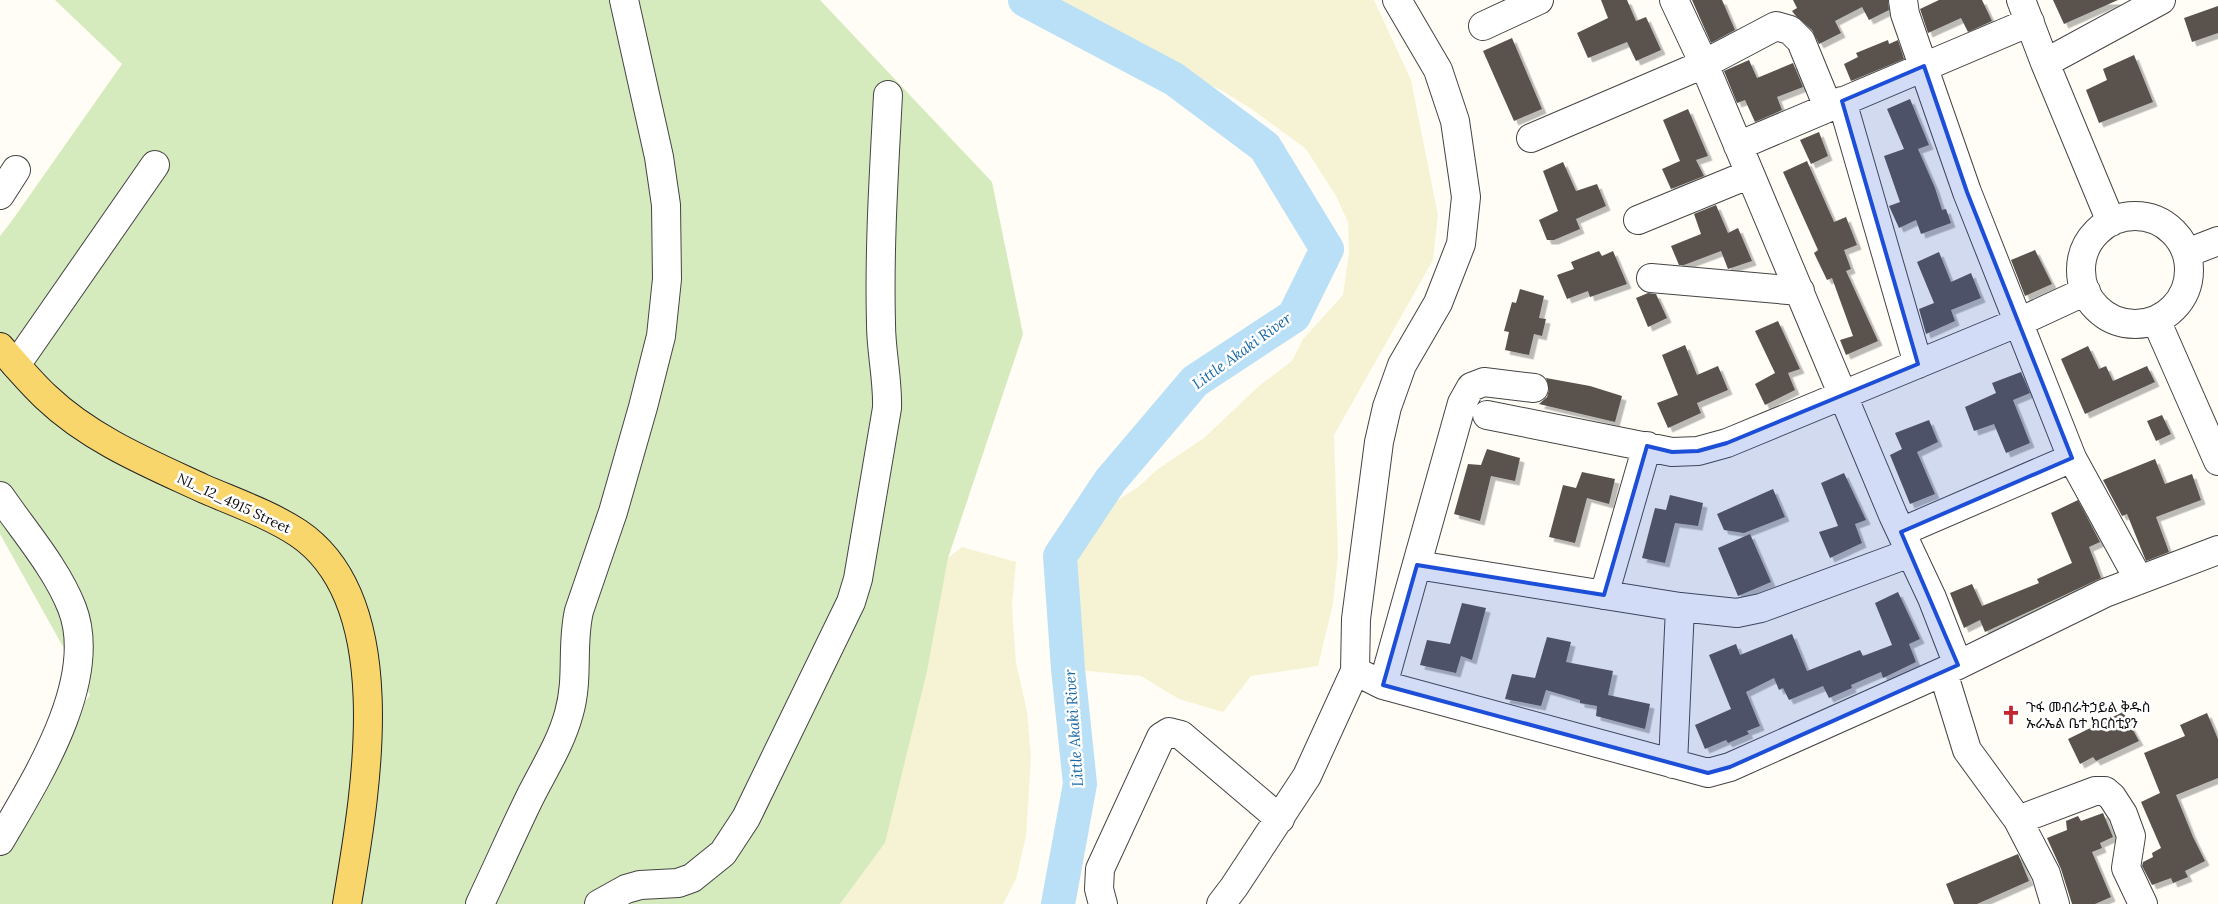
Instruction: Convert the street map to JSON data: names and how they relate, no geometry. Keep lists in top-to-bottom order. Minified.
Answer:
{"streets":{"main road":["NL_12_4915 Street"]},"water":["Little Akaki River"],"places":{"church":["ጉፋ መብራትኃይል ቅዱስ ኡራኤል ቤተ ክርስቲያን"]}}
